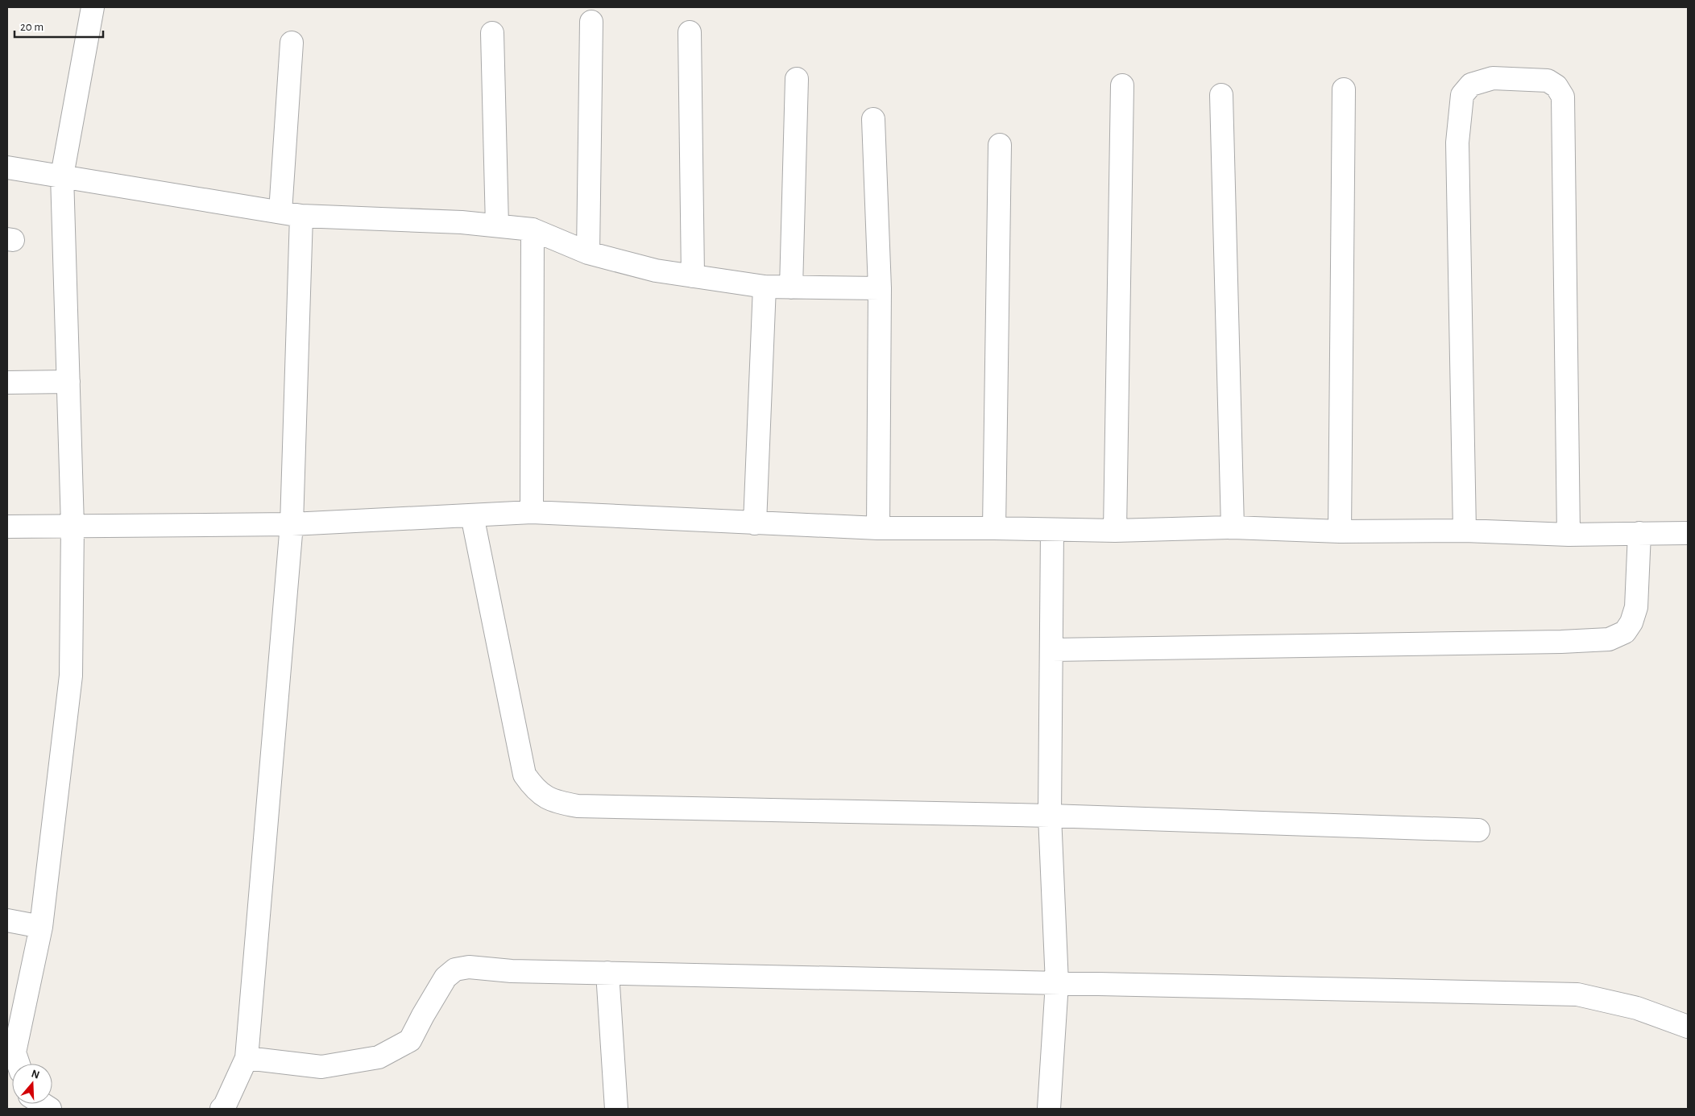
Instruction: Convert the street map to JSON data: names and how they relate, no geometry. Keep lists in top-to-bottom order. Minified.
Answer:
{"scale_bar":"20 m","north":"top"}
